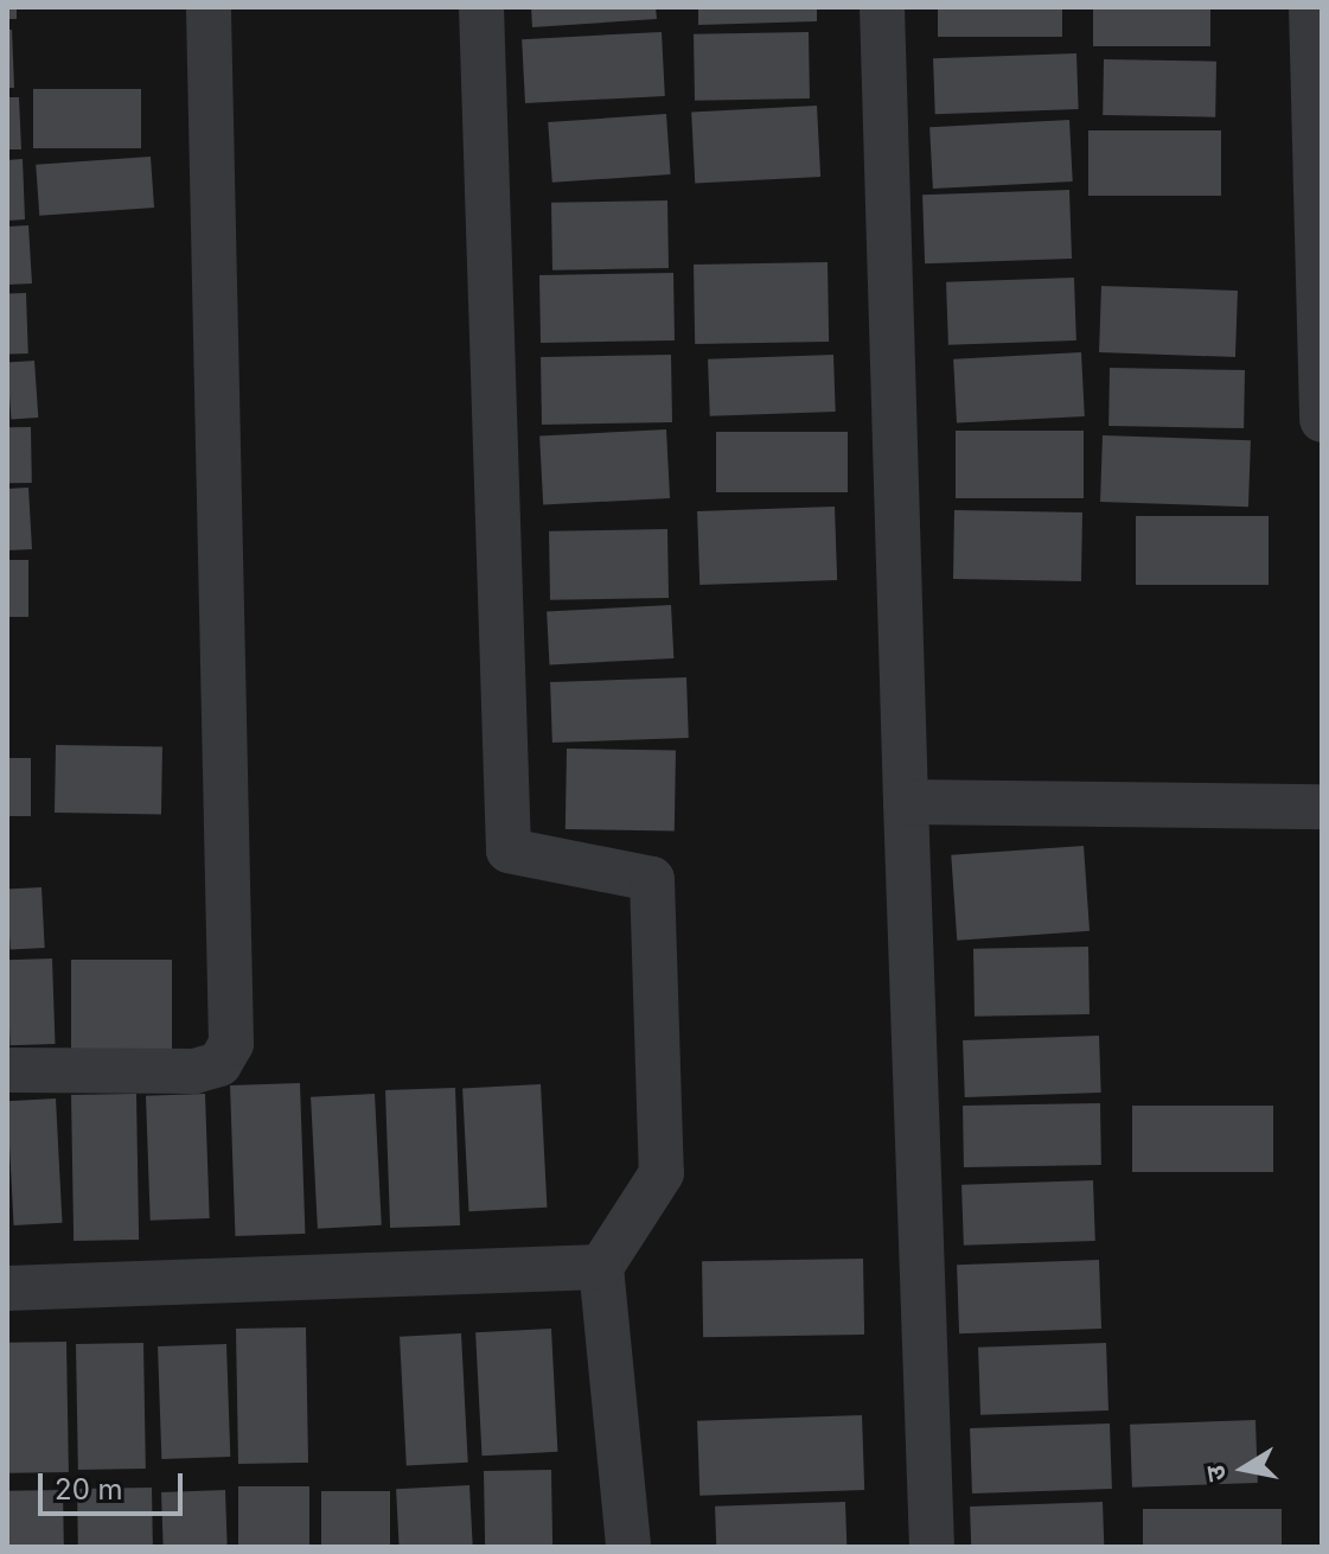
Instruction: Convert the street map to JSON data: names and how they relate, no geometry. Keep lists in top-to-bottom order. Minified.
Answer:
{"scale_bar":"20 m","north":"left"}
